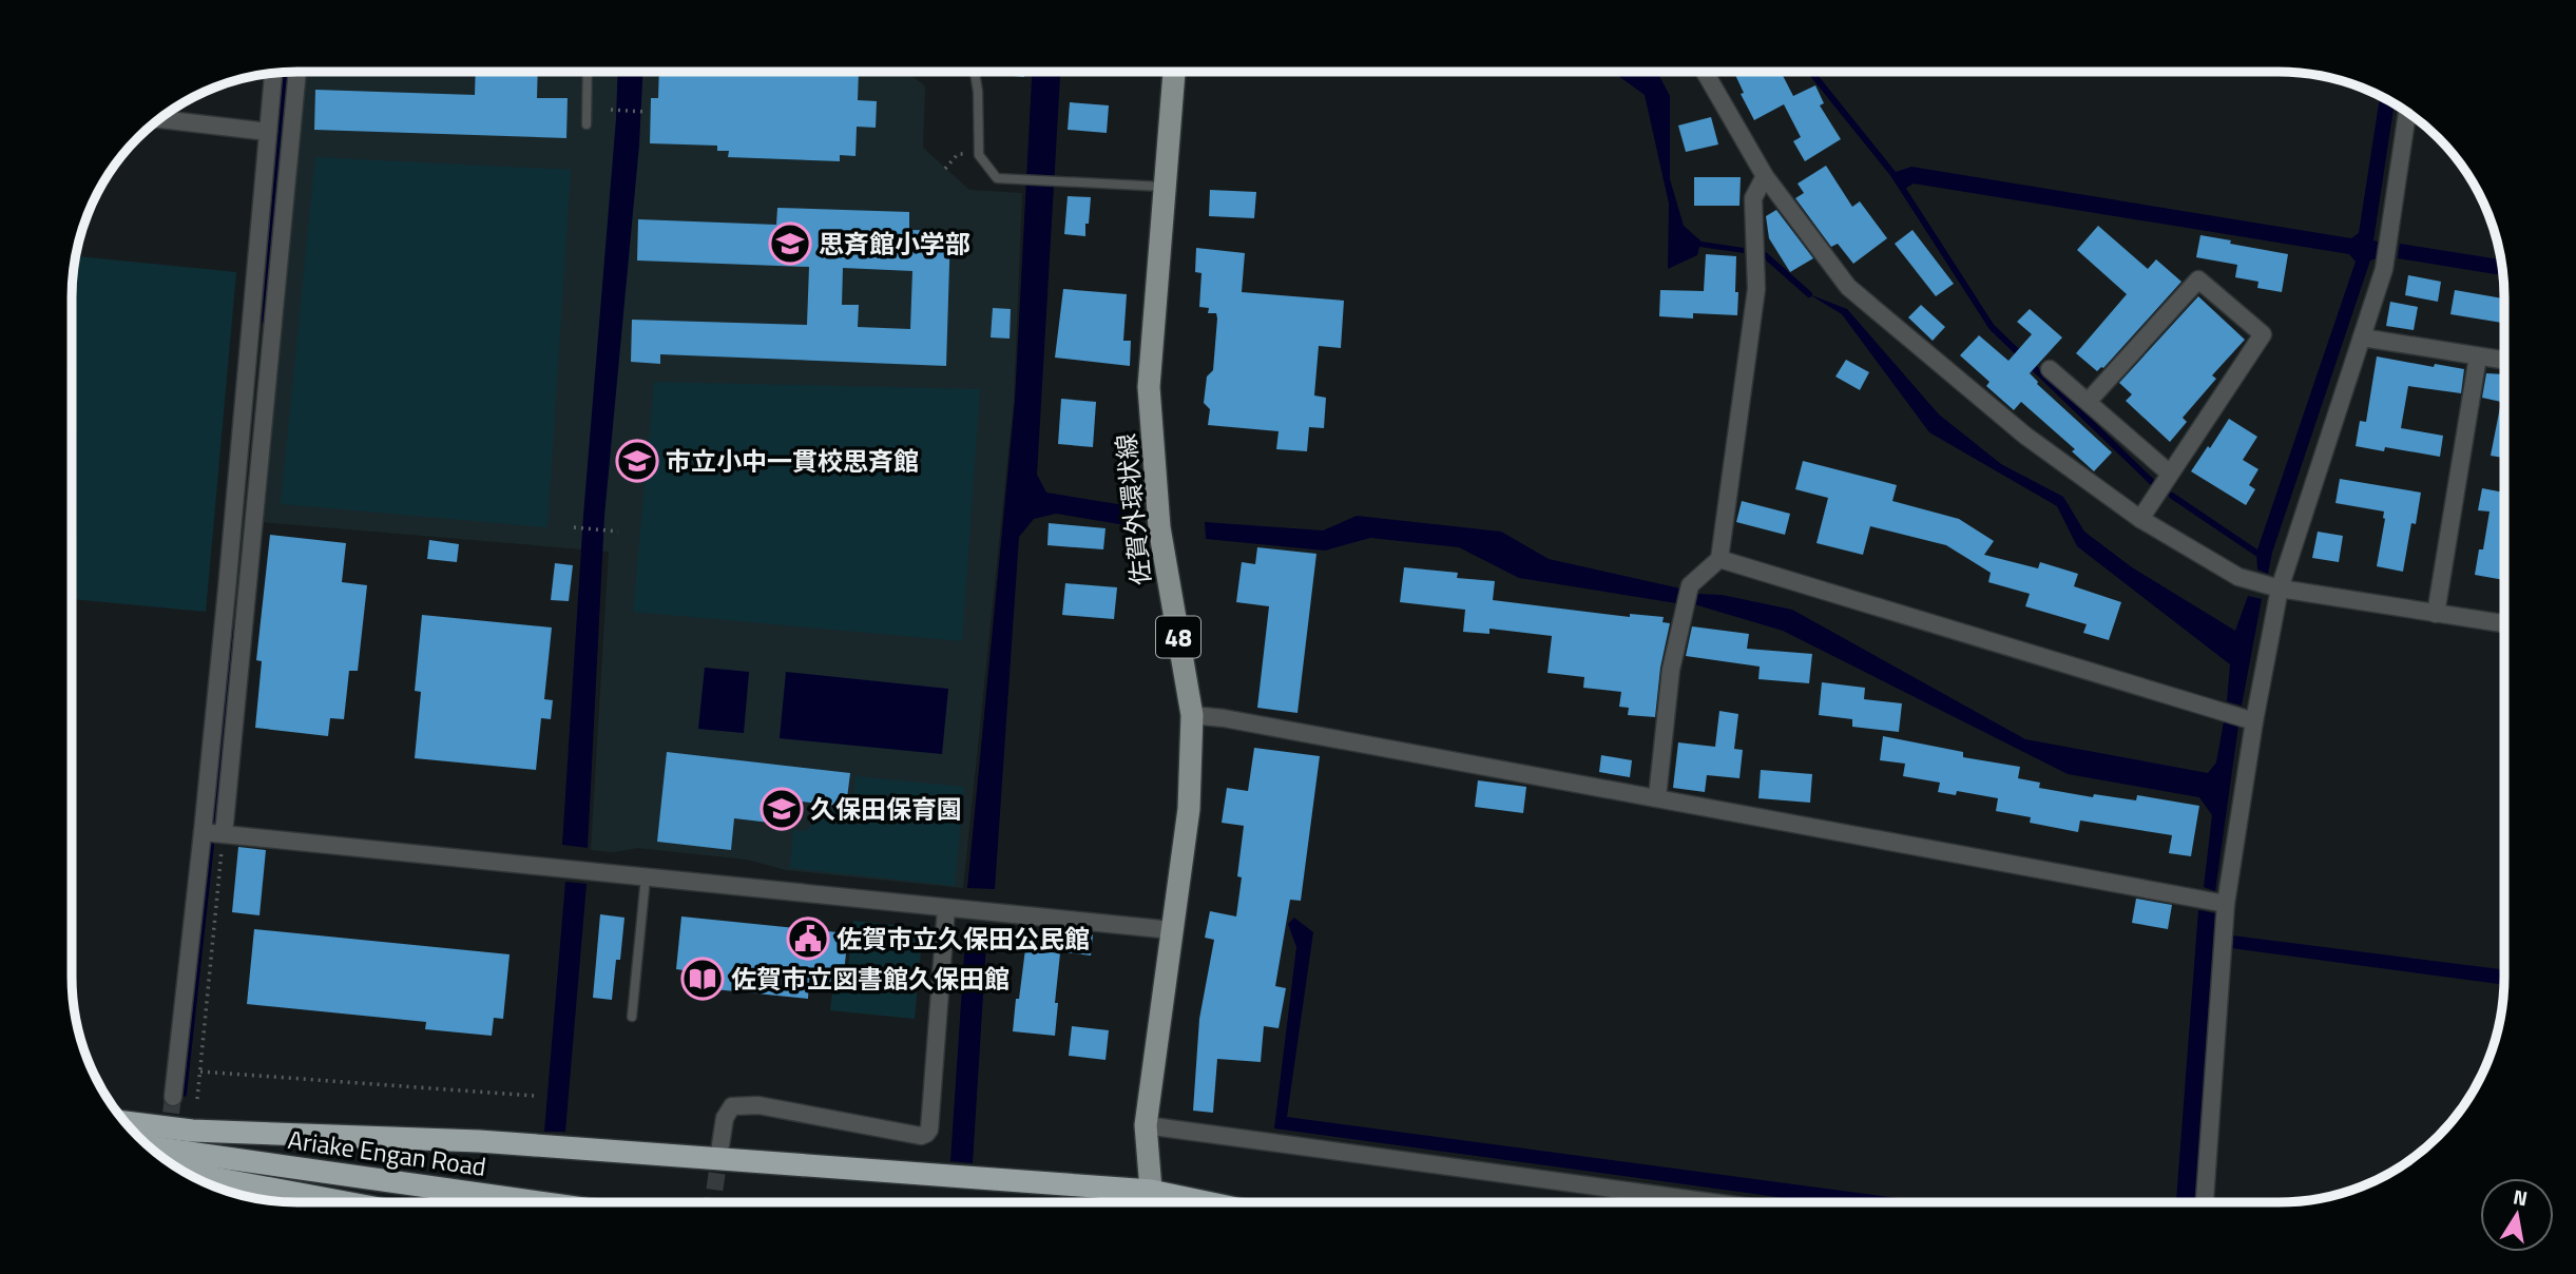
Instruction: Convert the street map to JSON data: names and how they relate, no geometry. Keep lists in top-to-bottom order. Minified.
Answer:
{"streets":{"highway":["Ariake Engan Road"],"main road":["佐賀外環状線","48"]},"places":{"school or university":["思斉館小学部","市立小中一貫校思斉館","久保田保育園"],"public building":["佐賀市立久保田公民館"],"library":["佐賀市立図書館久保田館"]},"north":"top"}
